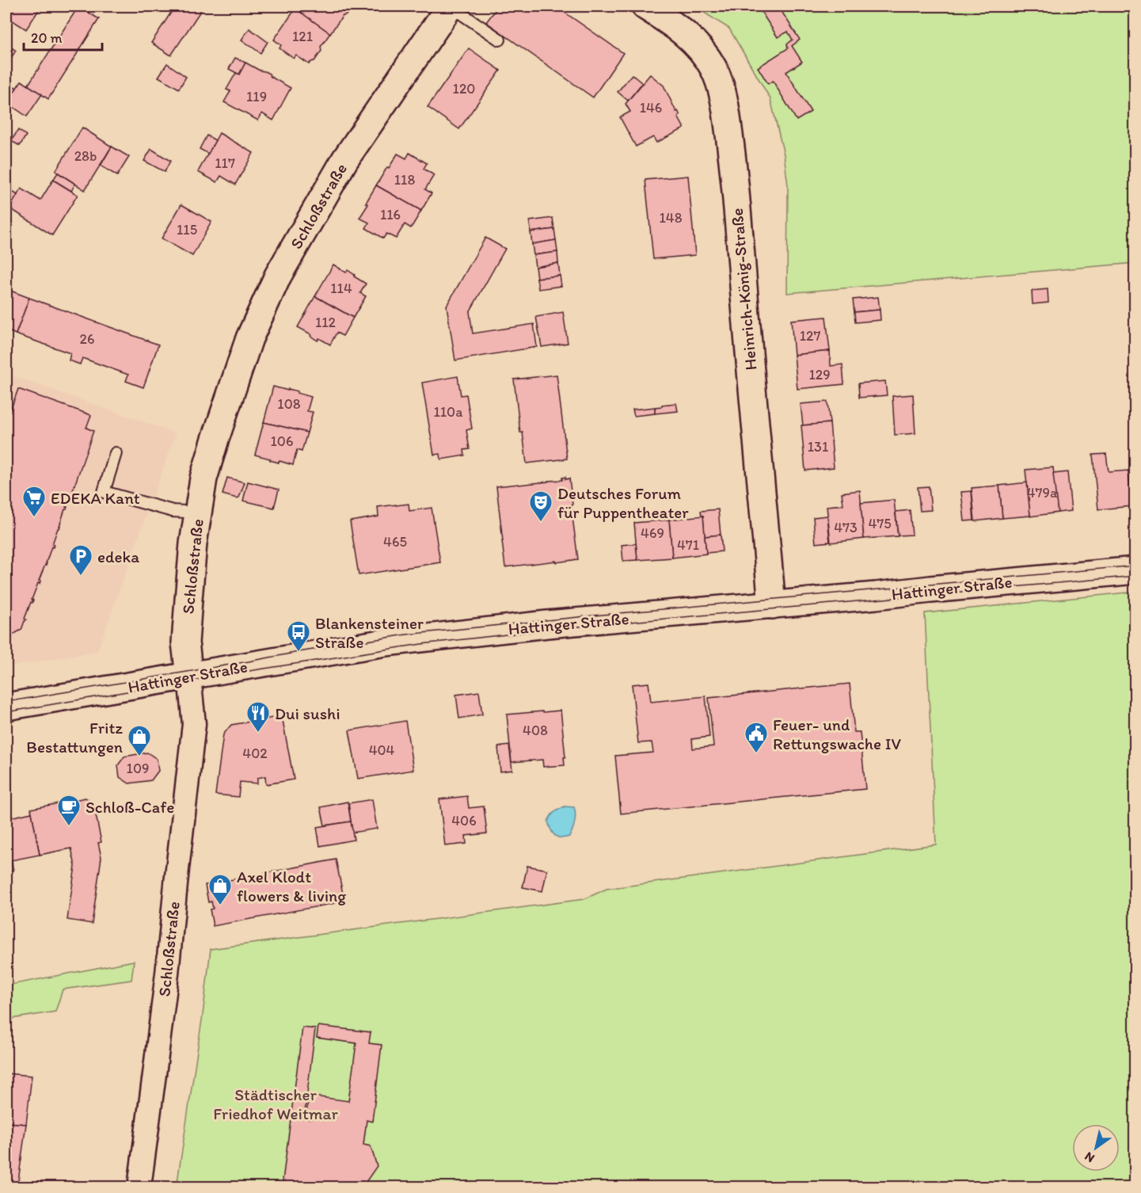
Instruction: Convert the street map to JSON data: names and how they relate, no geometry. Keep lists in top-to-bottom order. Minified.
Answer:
{"streets":{"main road":["Schloßstraße","Heinrich-König-Straße","Hattinger Straße"]},"crossings":[["Schloßstraße","Hattinger Straße"],["Heinrich-König-Straße","Hattinger Straße"]],"parks":["Städtischer Friedhof Weitmar"],"places":{"supermarket":["EDEKA Kant"],"theatre":["Deutsches Forum für Puppentheater"],"parking":["edeka"],"bus stop":["Blankensteiner Straße"],"restaurant":["Dui sushi"],"public building":["Feuer- und Rettungswache IV"],"shop":["Fritz Bestattungen","Axel Klodt flowers & living"],"cafe":["Schloß-Cafe"]},"house_numbers":["121","120","119","146","28b","117","118","116","148","115","114","112","127","26","129","108","110a","106","131","479a","475","473","469","465","471","408","404","402","109","406"],"scale_bar":"20 m","north":"bottom left"}
